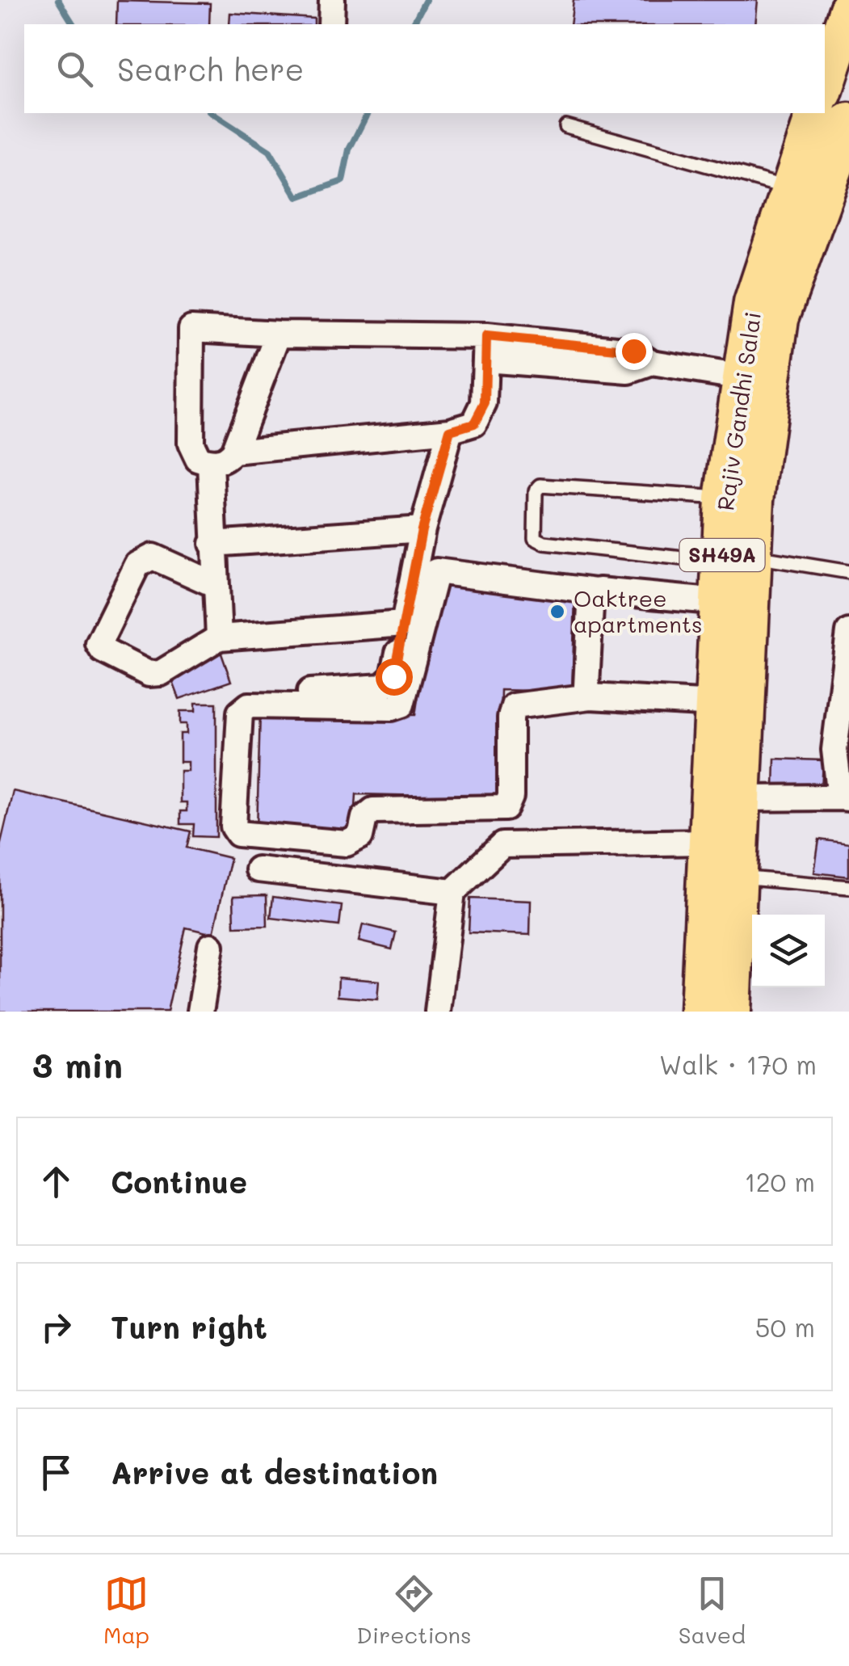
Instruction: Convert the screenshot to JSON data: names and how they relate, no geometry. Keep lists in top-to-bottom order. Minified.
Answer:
{"streets":{"main road":["Rajiv Gandhi Salai","SH49A"]},"places":["Oaktree apartments"],"page":{"search":"Search here","heading":["3 min","Walk · 170 m"],"list":[["Continue","120 m"],["Turn right","50 m"],"Arrive at destination"],"nav":["Map","Directions","Saved"]}}
